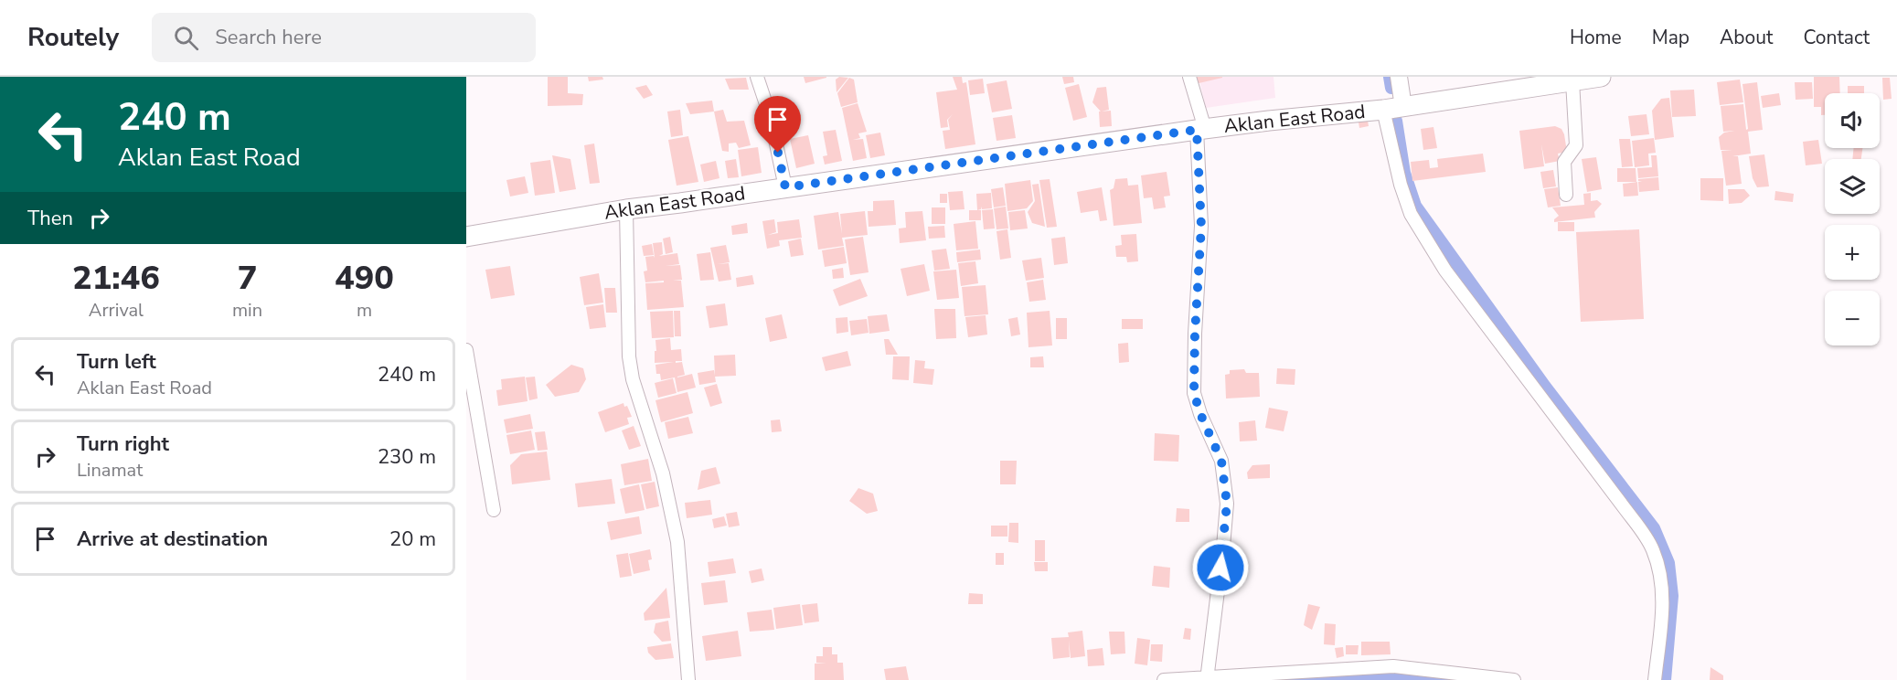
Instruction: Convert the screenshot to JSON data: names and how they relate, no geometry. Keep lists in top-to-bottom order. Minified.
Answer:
{"streets":{"main road":["Aklan East Road"]},"page":{"header":"Routely","search":"Search here","nav":["Home","Map","About","Contact"],"turn":["240 m","Aklan East Road"],"map_buttons":["+","−"],"then":"Then","eta":["21:46","Arrival","7","min","490","m"],"list":[{"name":"Turn left","note":"Aklan East Road","value":"240 m"},{"name":"Turn right","note":"Linamat","value":"230 m"},{"name":"Arrive at destination","value":"20 m"}]}}
